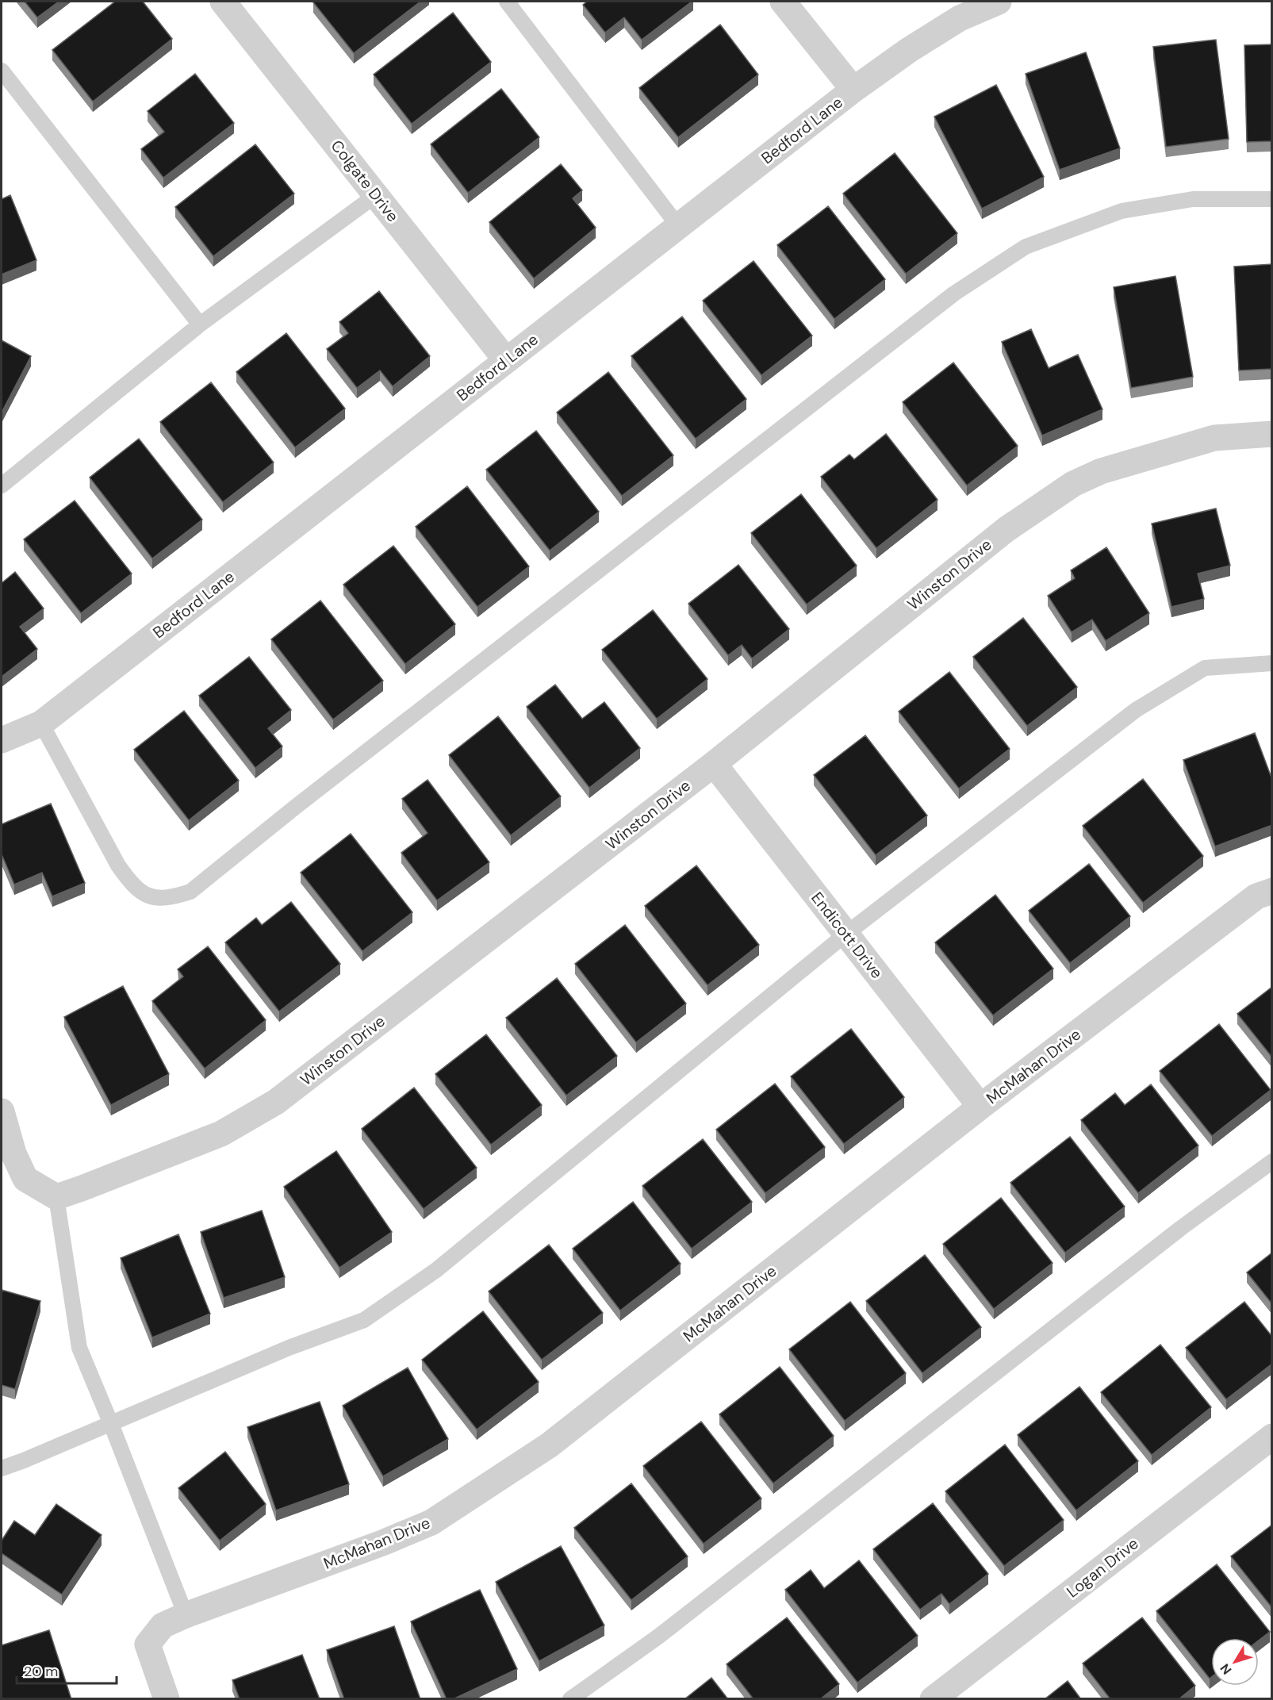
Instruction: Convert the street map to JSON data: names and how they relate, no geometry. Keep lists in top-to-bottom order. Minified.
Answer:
{"streets":{"street":["Bedford Lane","Colgate Drive","Winston Drive","Endicott Drive","McMahan Drive","Logan Drive"]},"crossings":[["Bedford Lane","Colgate Drive"],["Winston Drive","Endicott Drive"],["Endicott Drive","McMahan Drive"]],"scale_bar":"20 m","north":"bottom left"}
